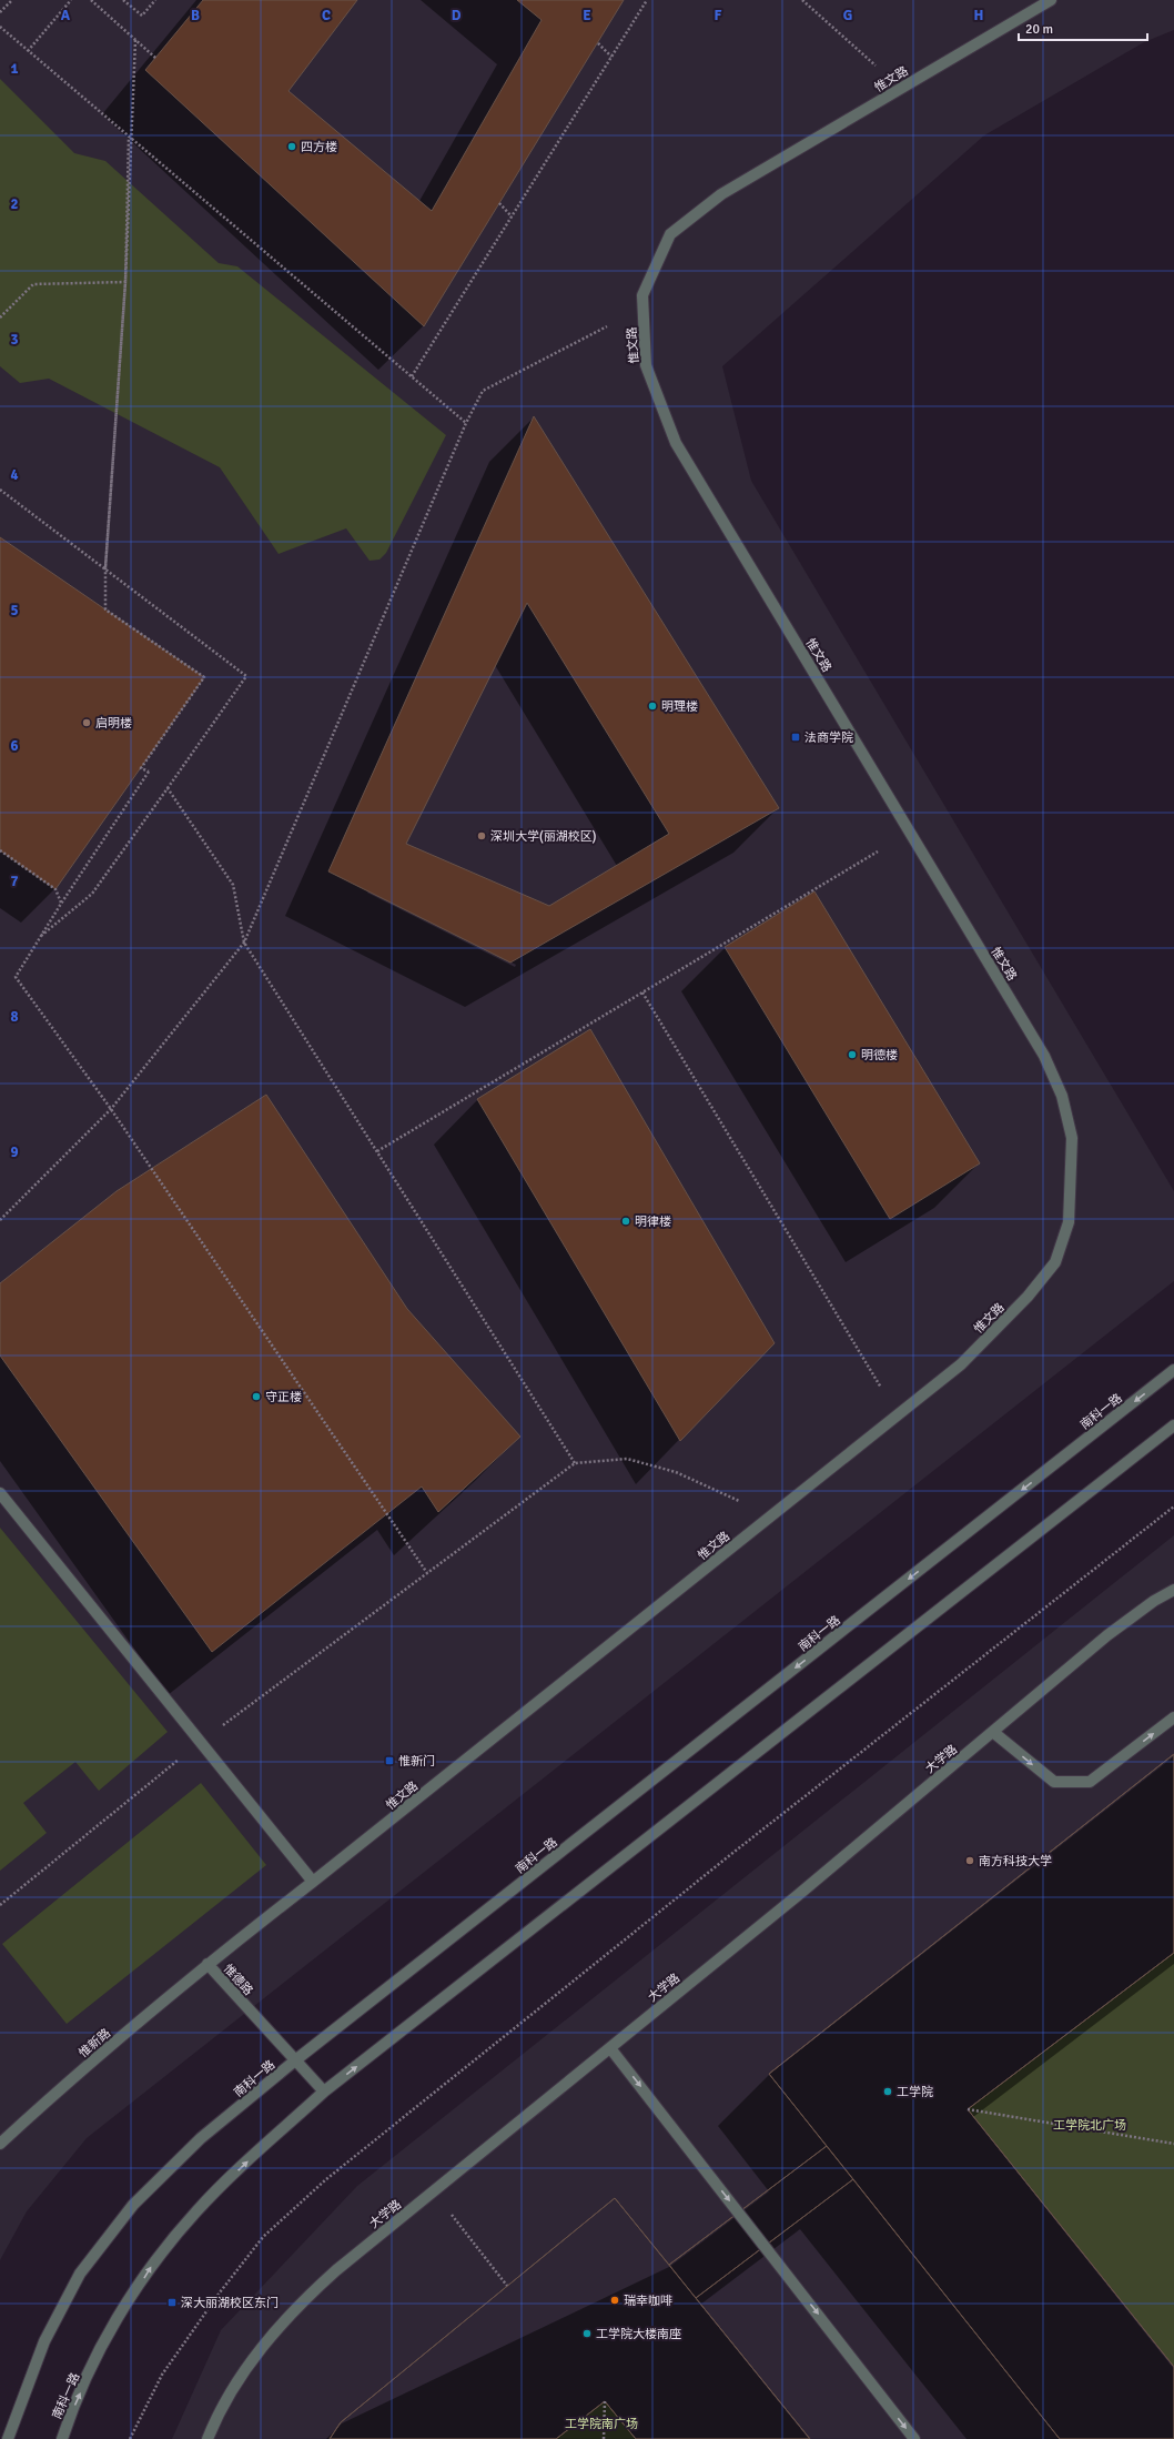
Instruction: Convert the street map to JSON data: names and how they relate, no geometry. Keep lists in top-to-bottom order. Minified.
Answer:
{"streets":{"street":["惟文路","南科一路","大学路","惟德路","惟新路"]},"crossings":[["惟文路","惟德路"],["南科一路","惟德路"],["惟德路","惟新路"]],"parks":["工学院北广场","工学院南广场"],"places":{"other":["四方楼","明理楼","启明楼","深圳大学(丽湖校区)","明德楼","明律楼","守正楼","南方科技大学","工学院","瑞幸咖啡","工学院大楼南座"],"transit":["法商学院","惟新门","深大丽湖校区东门"]},"scale_bar":"20 m","grid":{"columns":["A","B","C","D","E","F","G","H"],"rows":["1","2","3","4","5","6","7","8","9"]}}
